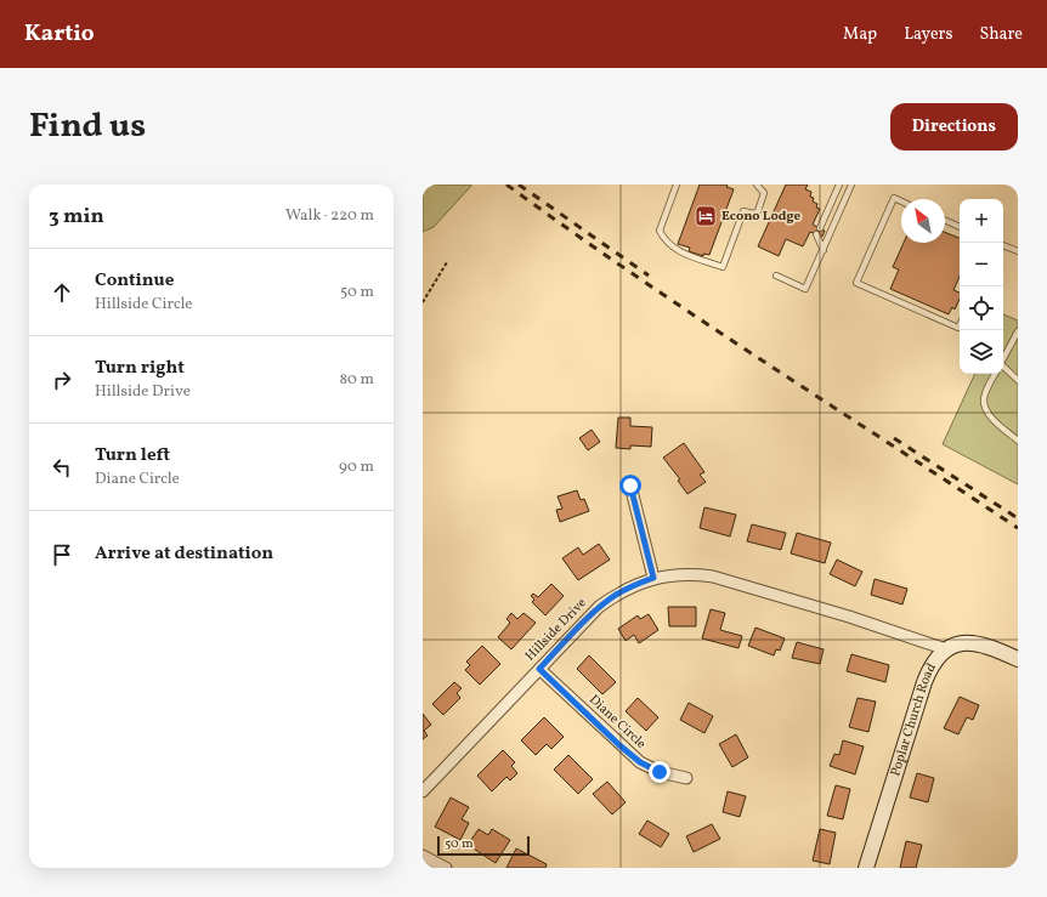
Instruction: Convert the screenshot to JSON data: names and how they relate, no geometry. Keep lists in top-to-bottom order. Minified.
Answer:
{"streets":{"street":["Hillside Drive","Poplar Church Road","Diane Circle"]},"crossings":[["Hillside Drive","Poplar Church Road"],["Hillside Drive","Diane Circle"]],"places":{"hotel":["Econo Lodge"]},"scale_bar":"50 m","north":"top left","page":{"header":"Kartio","nav":["Map","Layers","Share"],"title":"Find us","buttons":"Directions","heading":["3 min","Walk · 220 m"],"map_buttons":["+","−"],"list":[["Continue","Hillside Circle","50 m"],["Turn right","Hillside Drive","80 m"],["Turn left","Diane Circle","90 m"],"Arrive at destination"],"scale":"50 m"}}
